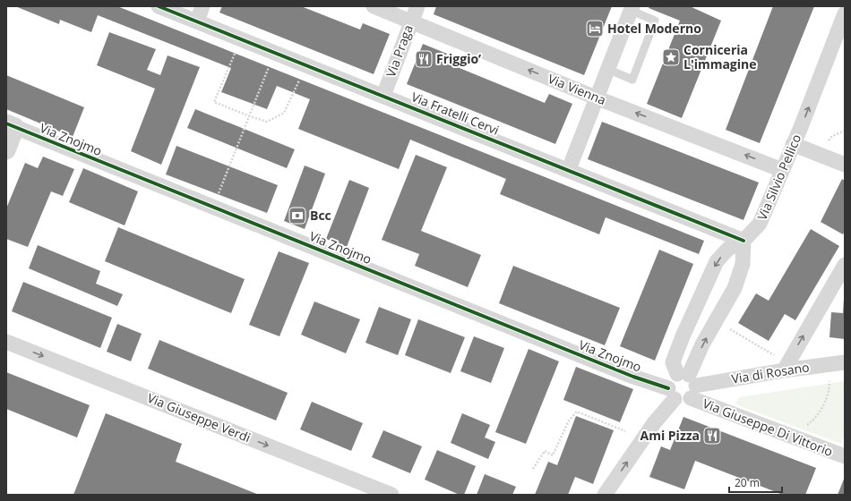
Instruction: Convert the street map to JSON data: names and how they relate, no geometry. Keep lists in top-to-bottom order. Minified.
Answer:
{"streets":{"street":["Via Praga","Via Vienna","Via Fratelli Cervi","Via Znojmo","Via Silvio Pellico","Via di Rosano","Via Giuseppe Verdi","Via Giuseppe Di Vittorio"]},"crossings":[["Via Praga","Via Vienna"],["Via Praga","Via Fratelli Cervi"],["Via Vienna","Via Silvio Pellico"],["Via Fratelli Cervi","Via Silvio Pellico"],["Via Znojmo","Via di Rosano"],["Via Silvio Pellico","Via di Rosano"],["Via Silvio Pellico","Via Giuseppe Di Vittorio"],["Via di Rosano","Via Giuseppe Di Vittorio"]],"one_way":["Via Vienna","Via Giuseppe Verdi"],"places":{"hotel":["Hotel Moderno"],"place":["Corniceria L'immagine"],"restaurant":["Friggio’","Ami Pizza"],"bank":["Bcc"]},"scale_bar":"20 m"}
